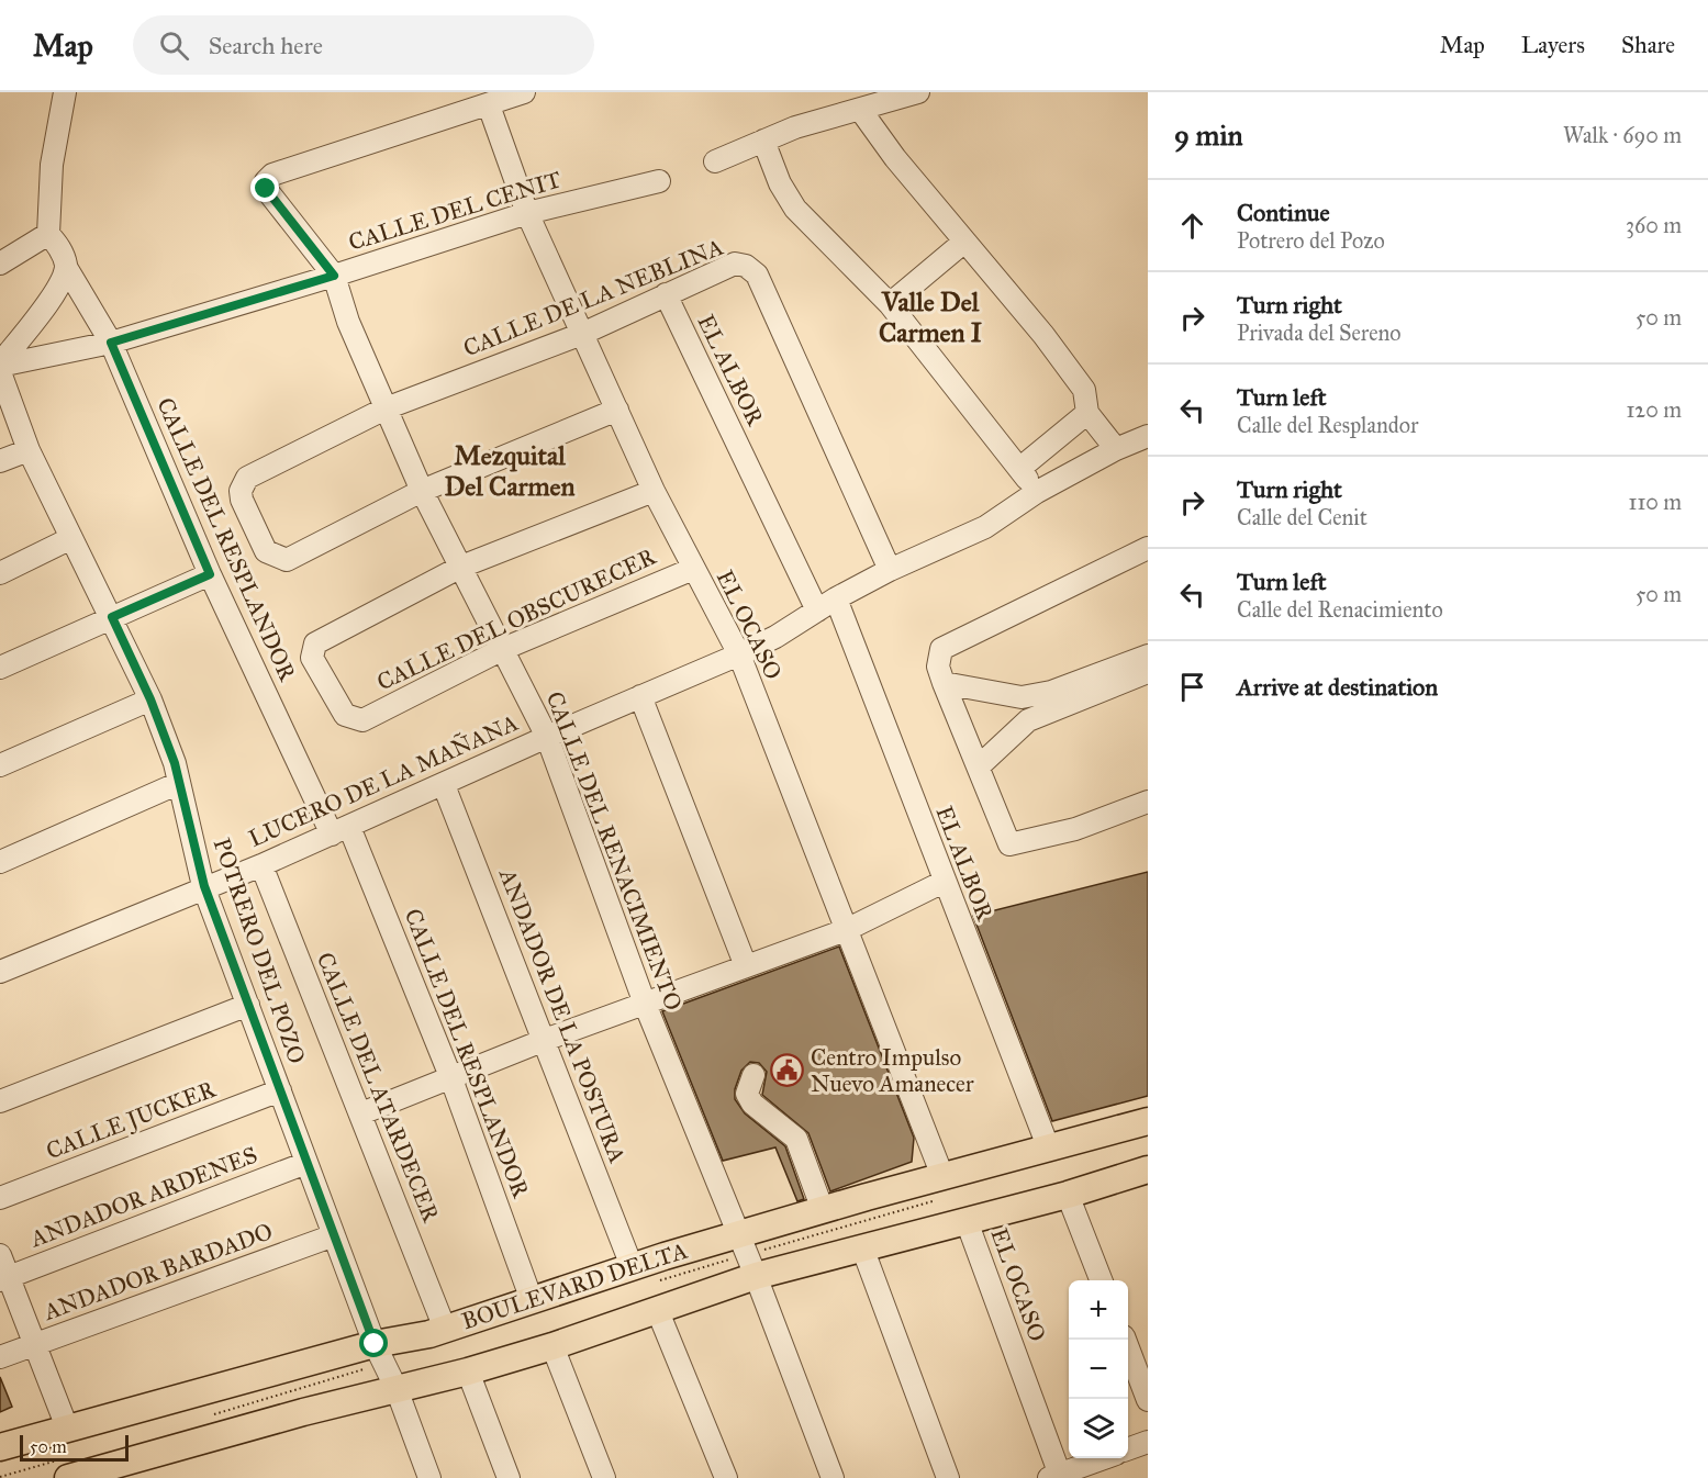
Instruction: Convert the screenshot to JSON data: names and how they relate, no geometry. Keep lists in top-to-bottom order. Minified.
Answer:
{"streets":{"main road":["BOULEVARD DELTA"],"street":["CALLE DEL CENIT","CALLE DE LA NEBLINA","EL ALBOR","CALLE DEL RESPLANDOR","CALLE DEL OBSCURECER","EL OCASO","LUCERO DE LA MAÑANA","CALLE DEL RENACIMIENTO","POTRERO DEL POZO","ANDADOR DE LA POSTURA","CALLE DEL ATARDECER","CALLE JUCKER","ANDADOR ARDENES","ANDADOR BARDADO"]},"crossings":[["CALLE DEL CENIT","CALLE DEL RESPLANDOR"],["CALLE DEL CENIT","EL OCASO"],["CALLE DEL CENIT","CALLE DEL RENACIMIENTO"],["CALLE DE LA NEBLINA","EL ALBOR"],["CALLE DE LA NEBLINA","EL OCASO"],["CALLE DE LA NEBLINA","LUCERO DE LA MAÑANA"],["CALLE DE LA NEBLINA","CALLE DEL RENACIMIENTO"],["EL ALBOR","LUCERO DE LA MAÑANA"],["EL ALBOR","BOULEVARD DELTA"],["CALLE DEL RESPLANDOR","LUCERO DE LA MAÑANA"],["CALLE DEL RESPLANDOR","BOULEVARD DELTA"],["CALLE DEL OBSCURECER","EL OCASO"],["CALLE DEL OBSCURECER","CALLE DEL RENACIMIENTO"],["EL OCASO","LUCERO DE LA MAÑANA"],["EL OCASO","CALLE DEL RENACIMIENTO"],["EL OCASO","BOULEVARD DELTA"],["LUCERO DE LA MAÑANA","CALLE DEL RENACIMIENTO"],["LUCERO DE LA MAÑANA","POTRERO DEL POZO"],["LUCERO DE LA MAÑANA","ANDADOR DE LA POSTURA"],["LUCERO DE LA MAÑANA","CALLE DEL ATARDECER"],["CALLE DEL RENACIMIENTO","BOULEVARD DELTA"],["POTRERO DEL POZO","CALLE JUCKER"],["POTRERO DEL POZO","ANDADOR ARDENES"],["POTRERO DEL POZO","ANDADOR BARDADO"],["POTRERO DEL POZO","BOULEVARD DELTA"],["ANDADOR DE LA POSTURA","BOULEVARD DELTA"],["CALLE DEL ATARDECER","BOULEVARD DELTA"]],"districts":["Valle Del Carmen I","Mezquital Del Carmen"],"places":{"public building":["Centro Impulso Nuevo Amanecer"]},"scale_bar":"50 m","page":{"header":"Map","search":"Search here","nav":["Map","Layers","Share"],"heading":["9 min","Walk · 690 m"],"list":[["Continue","Potrero del Pozo","360 m"],["Turn right","Privada del Sereno","50 m"],["Turn left","Calle del Resplandor","120 m"],["Turn right","Calle del Cenit","110 m"],["Turn left","Calle del Renacimiento","50 m"],"Arrive at destination"],"map_buttons":["+","−"],"scale":"50 m"}}
